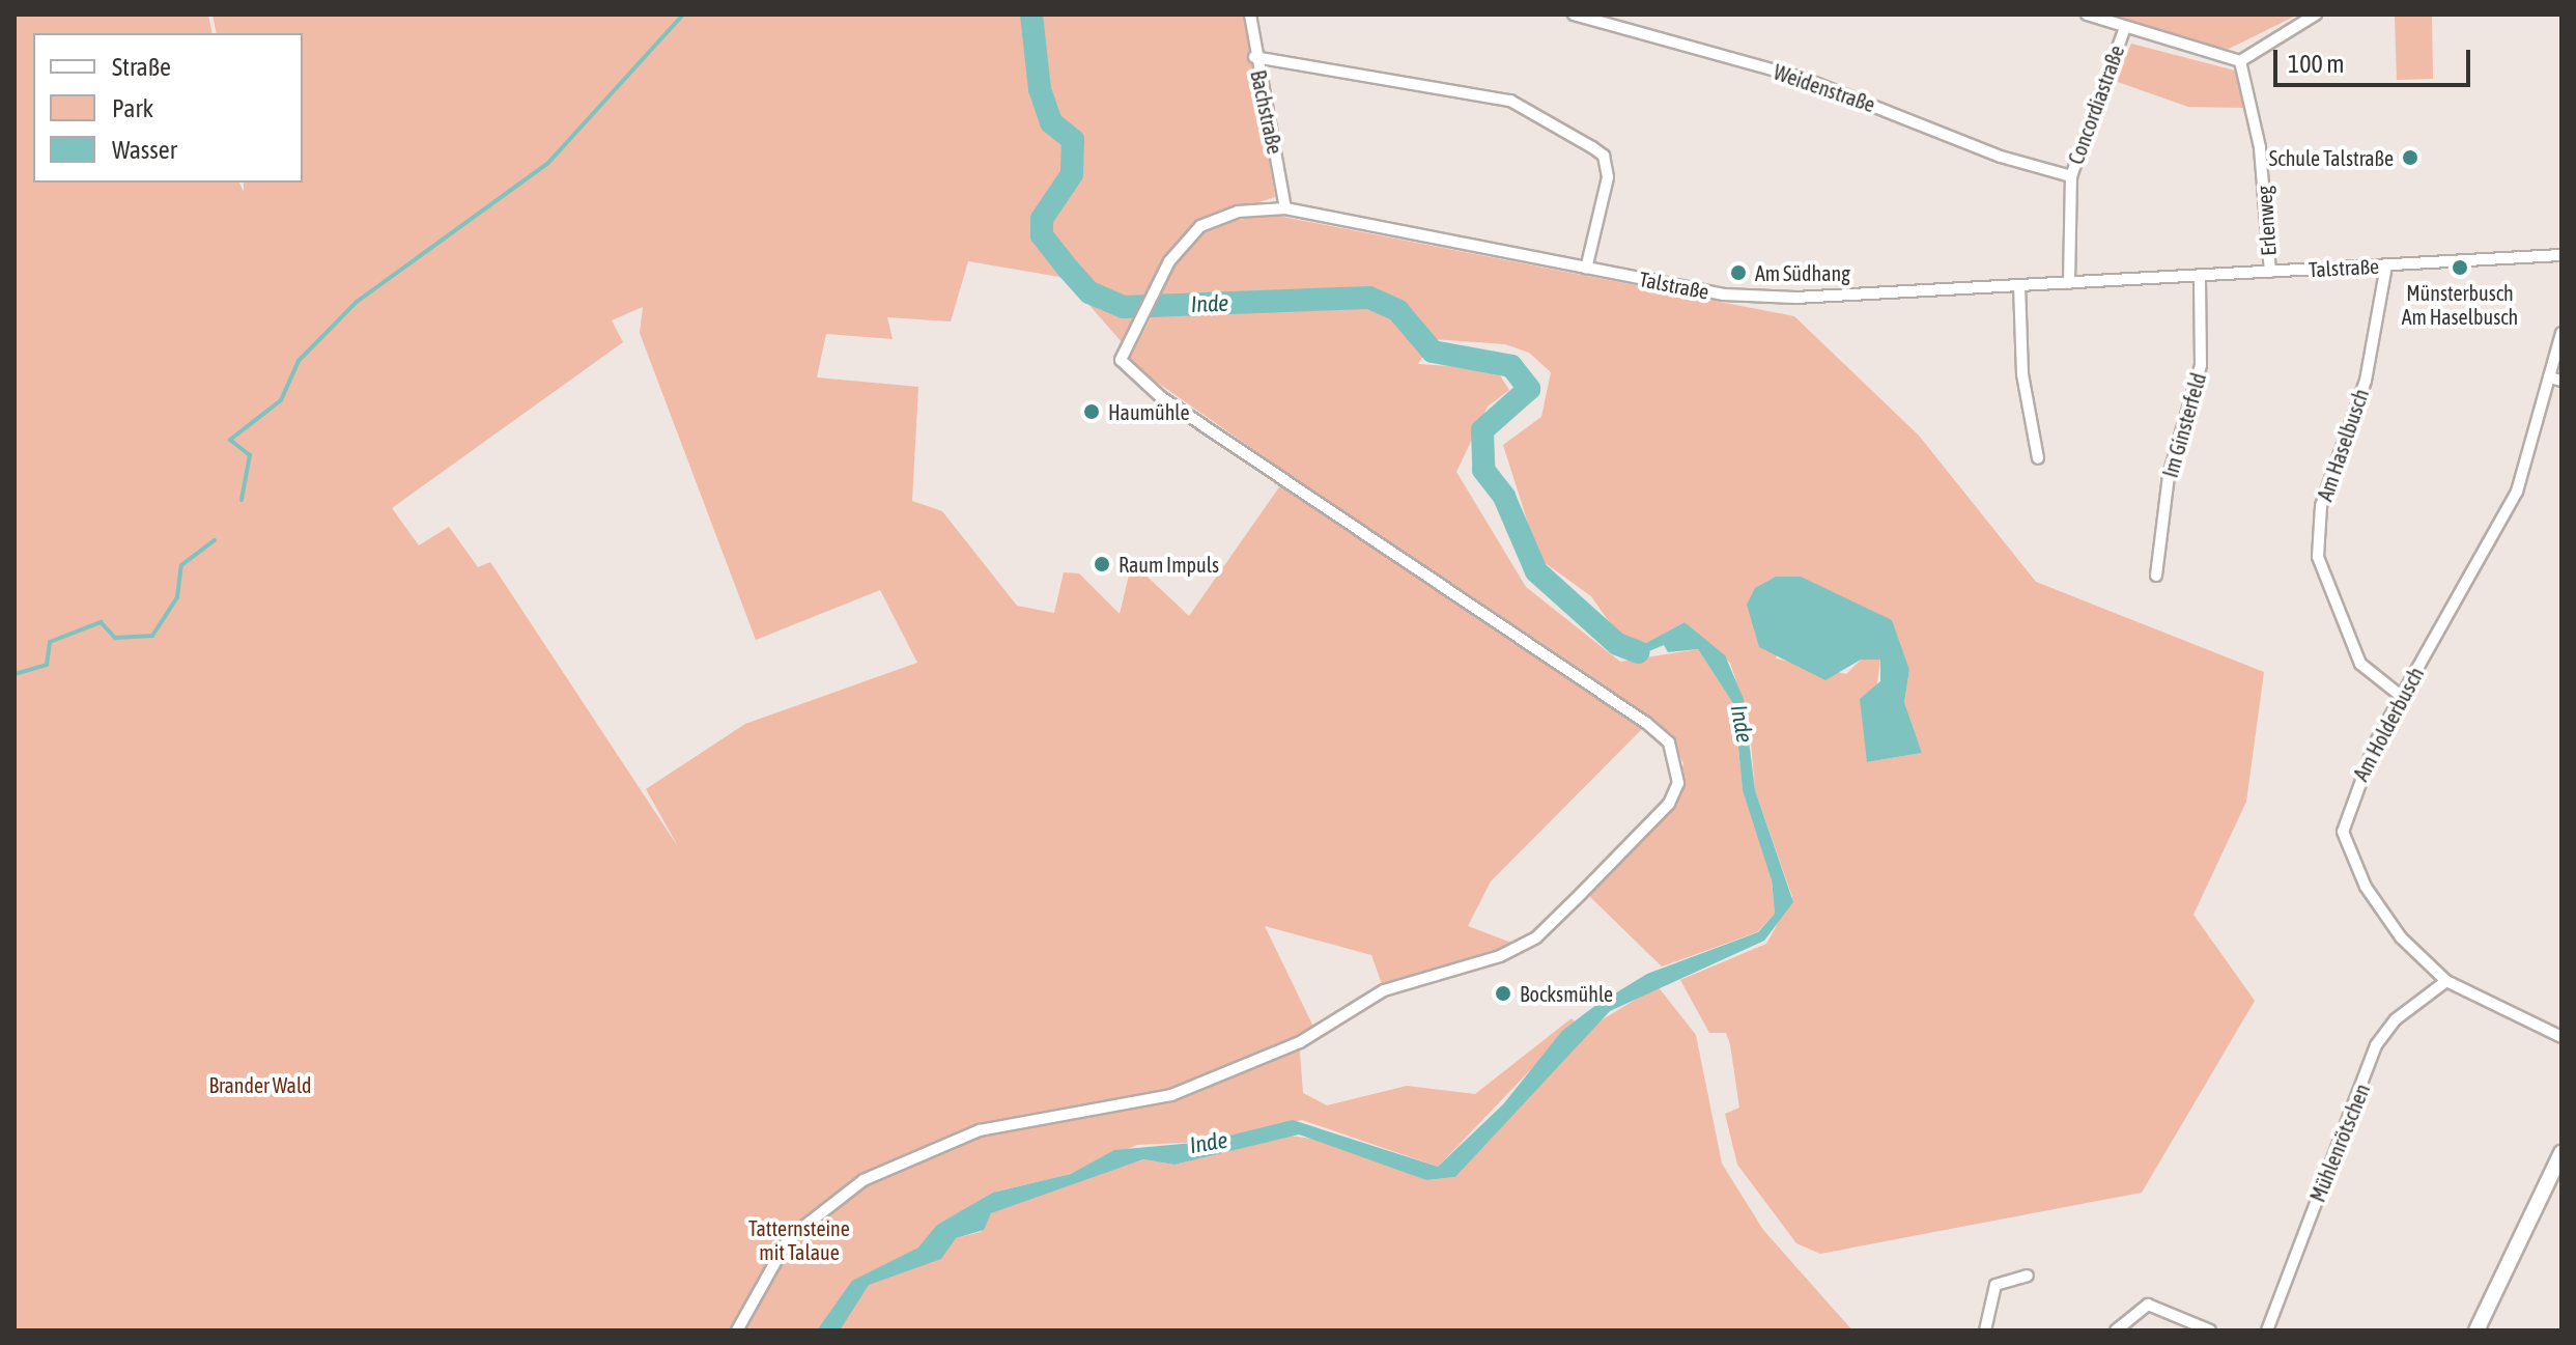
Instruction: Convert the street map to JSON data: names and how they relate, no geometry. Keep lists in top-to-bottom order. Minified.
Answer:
{"streets":{"street":["Weidenstraße","Concordiastraße","Bachstraße","Erlenweg","Talstraße","Im Ginsterfeld","Am Haselbusch","Am Holderbusch","Mühlenrötschen"]},"crossings":[["Weidenstraße","Concordiastraße"],["Concordiastraße","Talstraße"],["Bachstraße","Talstraße"],["Erlenweg","Talstraße"],["Talstraße","Im Ginsterfeld"],["Talstraße","Am Haselbusch"],["Am Haselbusch","Am Holderbusch"],["Am Holderbusch","Mühlenrötschen"]],"water":["Inde"],"parks":["Brander Wald","Tatternsteine mit Talaue"],"places":["Schule Talstraße","Münsterbusch Am Haselbusch","Am Südhang","Haumühle","Raum Impuls","Bocksmühle"],"legend":["Straße","Park","Wasser"],"scale_bar":"100 m"}
